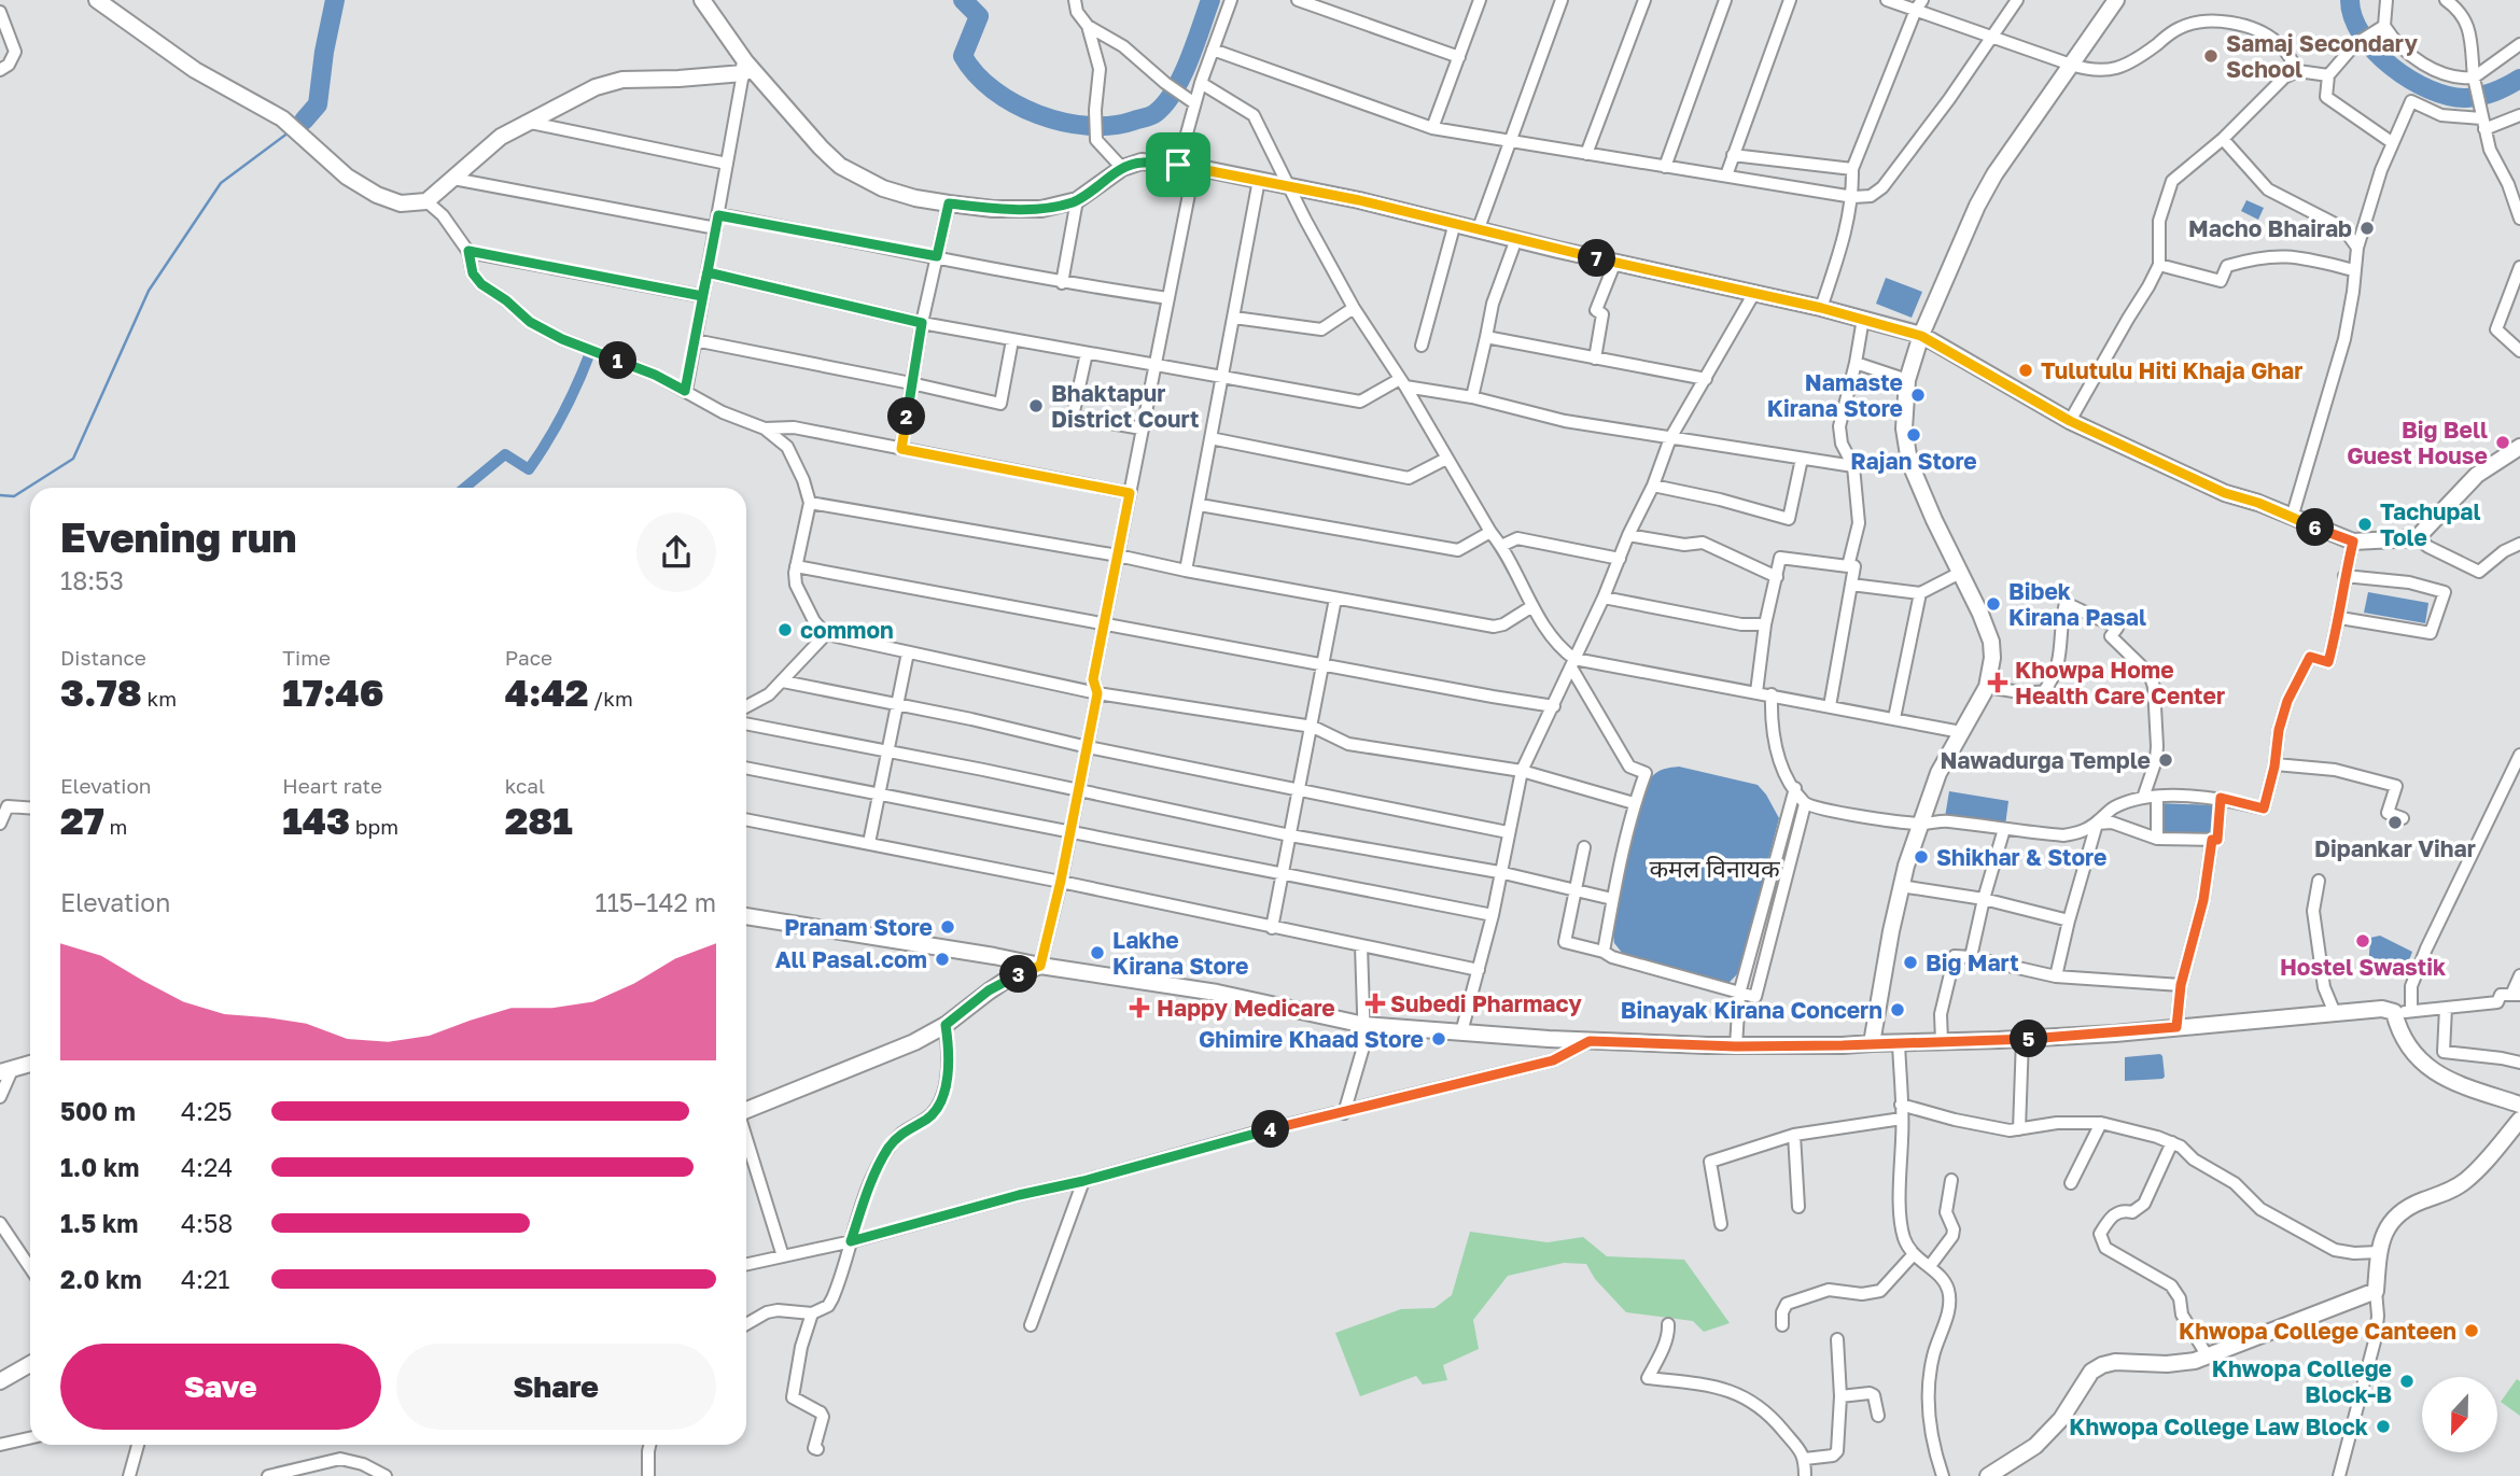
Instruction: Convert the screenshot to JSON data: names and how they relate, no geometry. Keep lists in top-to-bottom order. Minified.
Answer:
{"districts":["कमल विनायक"],"places":{"other":["Samaj Secondary School","Macho Bhairab","Tulutulu Hiti Khaja Ghar","Namaste Kirana Store","Bhaktapur District Court","Rajan Store","Big Bell Guest House","Tachupal Tole","Bibek Kirana Pasal","common","Nawadurga Temple","Dipankar Vihar","Shikhar & Store","Pranam Store","Hostel Swastik","Lakhe Kirana Store","All Pasal.com","Big Mart","Binayak Kirana Concern","Ghimire Khaad Store","Khwopa College Canteen","Khwopa College Block-B","Khwopa College Law Block"],"health":["Khowpa Home Health Care Center","Subedi Pharmacy","Happy Medicare"]},"north":"bottom","page":{"pins":["7","1","2","6","3","5","4"],"heading":["Evening run","18:53"],"stats":[["Distance","3.78 km"],["Time","17:46"],["Pace","4:42 /km"],["Elevation","27 m"],["Heart rate","143 bpm"],["kcal","281"]],"chart":["Elevation","115–142 m"],"list":[{"name":"500 m","note":"4:25"},{"name":"1.0 km","note":"4:24"},{"name":"1.5 km","note":"4:58"},{"name":"2.0 km","note":"4:21"}],"buttons":["Save","Share"]}}
